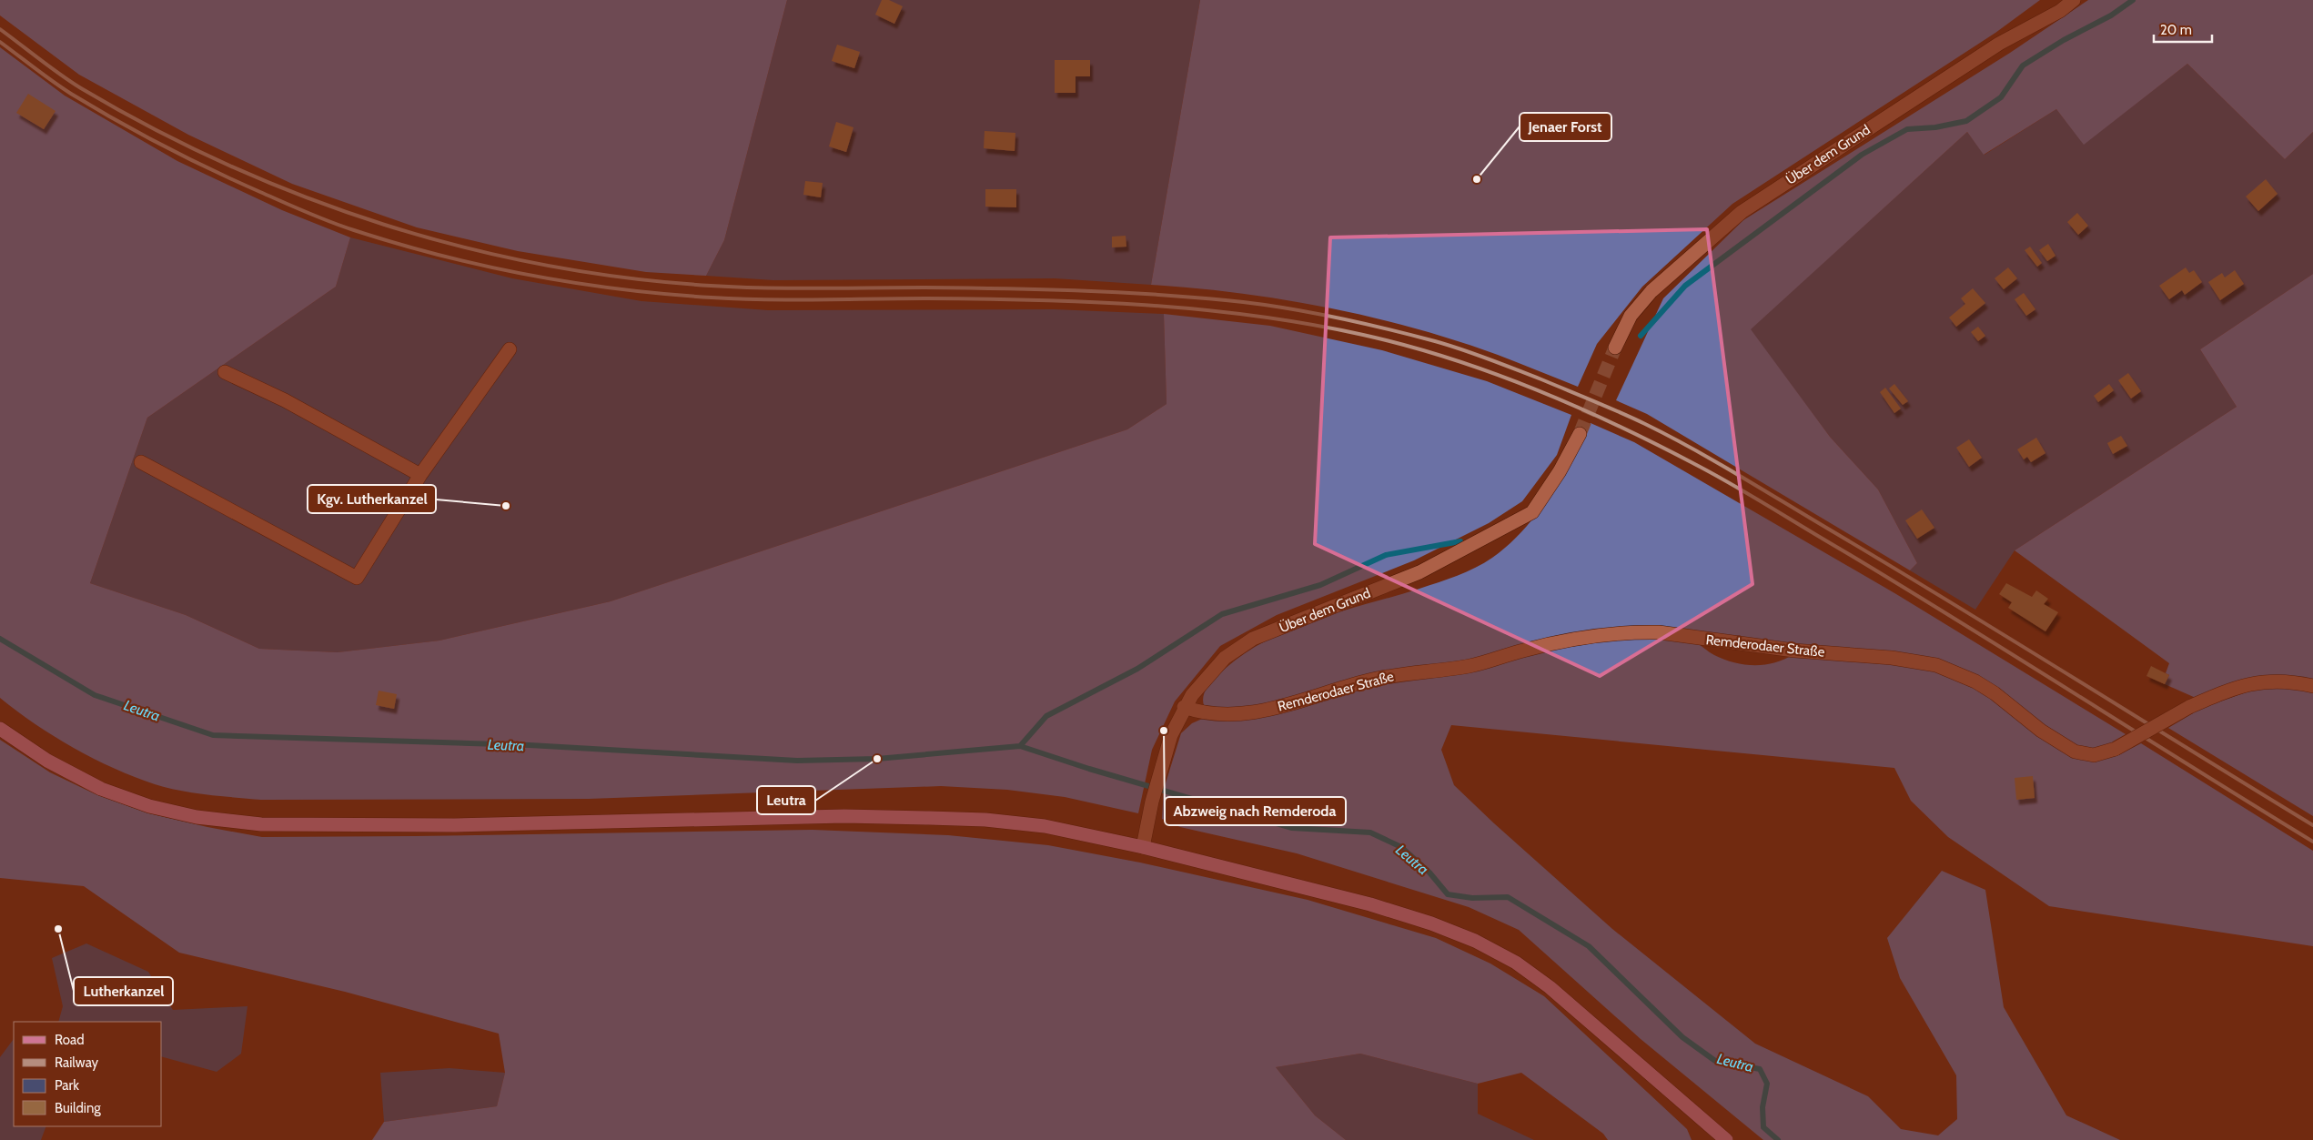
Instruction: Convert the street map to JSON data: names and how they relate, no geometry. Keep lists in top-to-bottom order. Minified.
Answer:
{"streets":{"street":["Über dem Grund","Remderodaer Straße"]},"crossings":[["Über dem Grund","Remderodaer Straße"]],"water":["Leutra"],"places":["Jenaer Forst","Kgv. Lutherkanzel","Abzweig nach Remderoda","Leutra","Lutherkanzel"],"legend":["Road","Railway","Park","Building"],"scale_bar":"20 m"}
